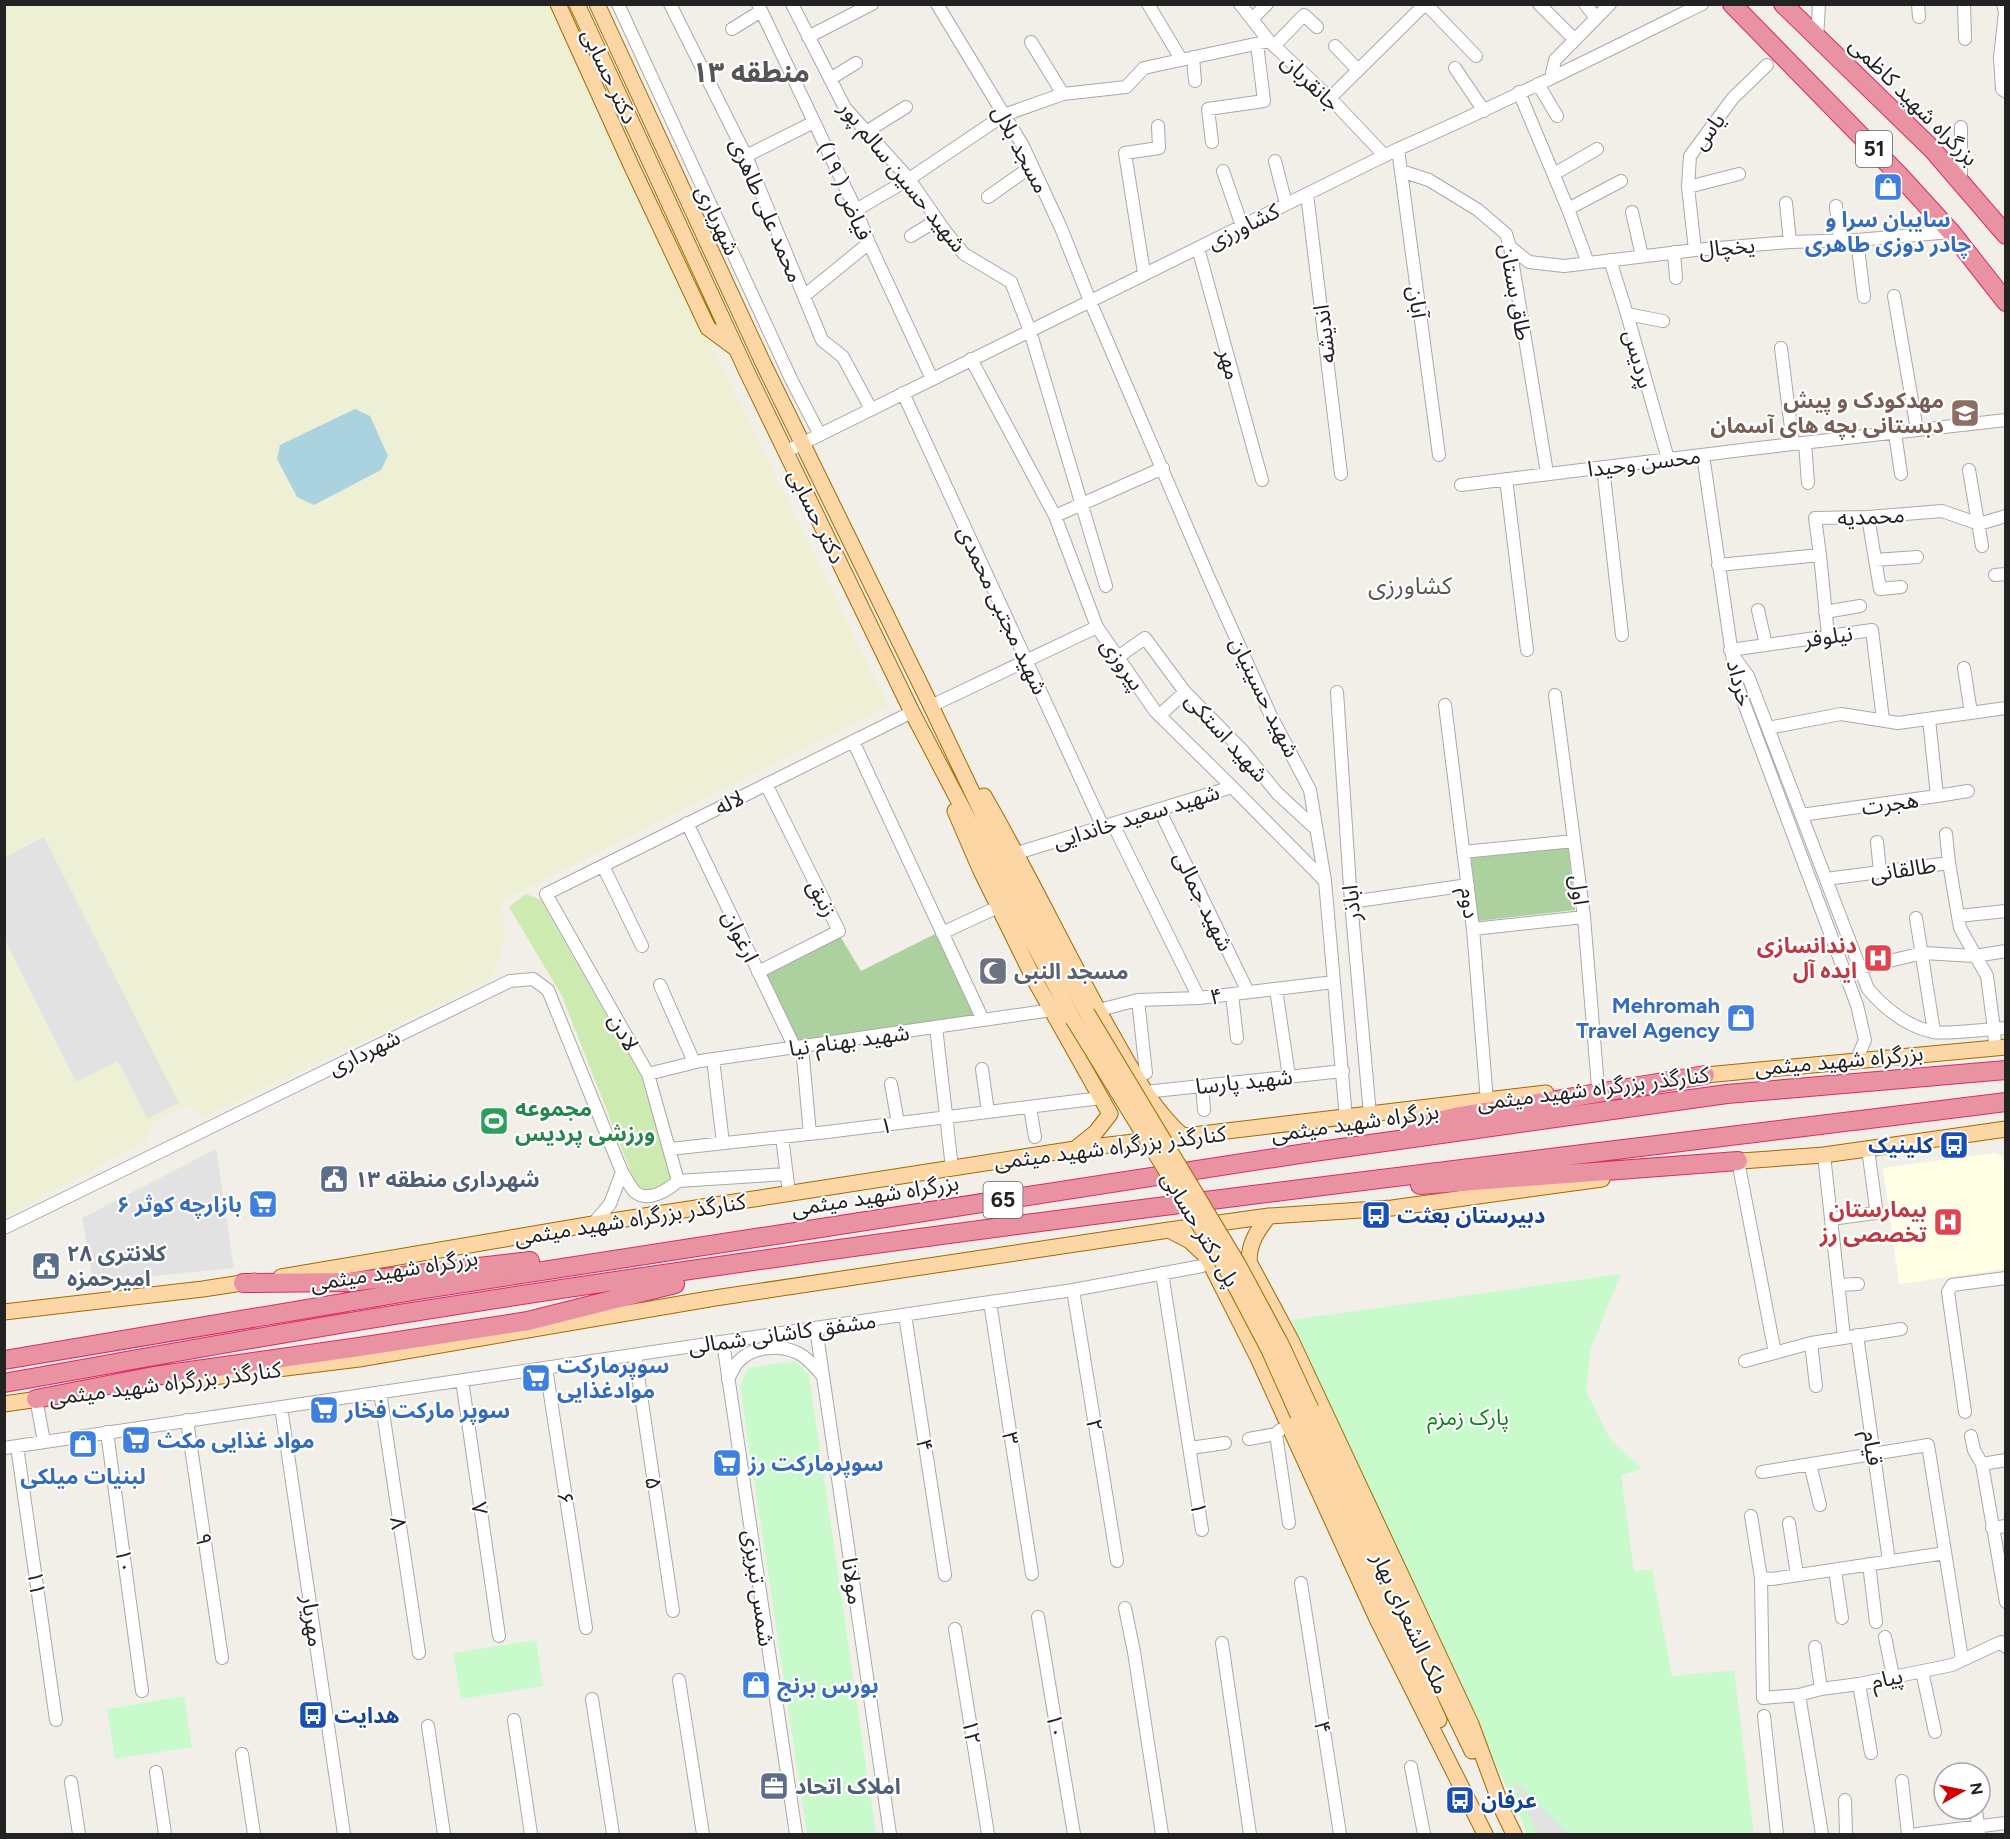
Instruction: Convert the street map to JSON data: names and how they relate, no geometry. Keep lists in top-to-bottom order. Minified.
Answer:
{"streets":{"highway":["بزرگراه شهید کاظمی","51","بزرگراه شهید میثمی","65"],"main road":["دکتر حسابی","کنارگذر بزرگراه شهید میثمی","پل دکتر حسابی","ملک الشعرای بهار"],"street":["جانقربان","یاس","مسجد بلال","شهید حسین سالم پور","فیاض ( ۱۹)","محمد علی طاهری","شهریاری","کشاورزی","یخچال","طاق بستان","آبان","اندیشه","پردیس","مهر","محسن وحیدا","محمدیه","شهید مجتبی محمدی","نیلوفر","پیروزی","خرداد","شهید حسینیان","شهید استکی","لاله","هجرت","شهید سعید خاندایی","طالقانی","اول","زنبق","شهید جمالی","اباذر","دوم","ارغوان","۴","لادن","شهید بهنام نیا","شهرداری","شهید پارسا","۱","مشفق کاشانی شمالی","۲","۳","قیام","۵","۶","۷","۸","۹","۱۰","مولانا","۱۱","شمس تبریزی","مهریار","پیام","۱۲"]},"crossings":[["دکتر حسابی","کشاورزی"],["دکتر حسابی","لاله"],["دکتر حسابی","۴"],["دکتر حسابی","پل دکتر حسابی"],["جانقربان","کشاورزی"],["یاس","یخچال"],["مسجد بلال","کشاورزی"],["مسجد بلال","شهید حسینیان"],["51","یخچال"],["شهید حسین سالم پور","کشاورزی"],["فیاض ( ۱۹)","کشاورزی"],["محمد علی طاهری","کشاورزی"],["شهریاری","کشاورزی"],["کشاورزی","آبان"],["کشاورزی","اندیشه"],["کشاورزی","مهر"],["کشاورزی","شهید مجتبی محمدی"],["کشاورزی","پیروزی"],["کشاورزی","شهید حسینیان"],["یخچال","طاق بستان"],["یخچال","پردیس"],["طاق بستان","آبان"],["طاق بستان","محسن وحیدا"],["پردیس","محسن وحیدا"],["محمدیه","نیلوفر"],["شهید مجتبی محمدی","شهید سعید خاندایی"],["شهید مجتبی محمدی","۴"],["نیلوفر","خرداد"],["پیروزی","شهید استکی"],["پیروزی","شهید سعید خاندایی"],["خرداد","هجرت"],["خرداد","طالقانی"],["خرداد","کنارگذر بزرگراه شهید میثمی"],["شهید حسینیان","شهید استکی"],["شهید حسینیان","شهید سعید خاندایی"],["شهید حسینیان","۴"],["شهید حسینیان","شهید پارسا"],["شهید حسینیان","کنارگذر بزرگراه شهید میثمی"],["لاله","زنبق"],["لاله","ارغوان"],["لاله","لادن"],["شهید سعید خاندایی","شهید جمالی"],["اول","کنارگذر بزرگراه شهید میثمی"],["زنبق","ارغوان"],["شهید جمالی","۴"],["اباذر","کنارگذر بزرگراه شهید میثمی"],["دوم","کنارگذر بزرگراه شهید میثمی"],["ارغوان","شهید بهنام نیا"],["۴","پل دکتر حسابی"],["۴","مشفق کاشانی شمالی"],["لادن","شهید بهنام نیا"],["لادن","شهرداری"],["لادن","۱"],["۱","مشفق کاشانی شمالی"],["پل دکتر حسابی","ملک الشعرای بهار"],["مشفق کاشانی شمالی","۲"],["مشفق کاشانی شمالی","۳"],["مشفق کاشانی شمالی","۵"],["مشفق کاشانی شمالی","۶"],["مشفق کاشانی شمالی","۷"],["مشفق کاشانی شمالی","۸"],["مشفق کاشانی شمالی","۹"],["مشفق کاشانی شمالی","۱۰"],["مشفق کاشانی شمالی","مولانا"],["مشفق کاشانی شمالی","۱۱"],["مشفق کاشانی شمالی","شمس تبریزی"],["مشفق کاشانی شمالی","مهریار"]],"districts":["منطقه ۱۳","کشاورزی"],"parks":["پارک زمزم"],"places":{"shop":["سایبان سرا و چادر دوزی طاهری","Mehromah Travel Agency","لبنیات میلکی","بورس برنج"],"school or university":["مهدکودک و پیش دبستانی بچه های آسمان"],"hospital":["دندانسازی ایده آل","بیمارستان تخصصی رز"],"mosque":["مسجد النبی"],"sports":["مجموعه ورزشی پردیس"],"bus stop":["کلینیک","دبیرستان بعثت","هدایت","عرفان"],"public building":["شهرداری منطقه ۱۳","کلانتری ۲۸ امیرحمزه"],"supermarket":["بازارچه کوثر ۶","سوپرمارکت موادغذایی","سوپر مارکت فخار","مواد غذایی مکث","سوپرمارکت رز"],"office":["املاک اتحاد"]},"north":"right"}
